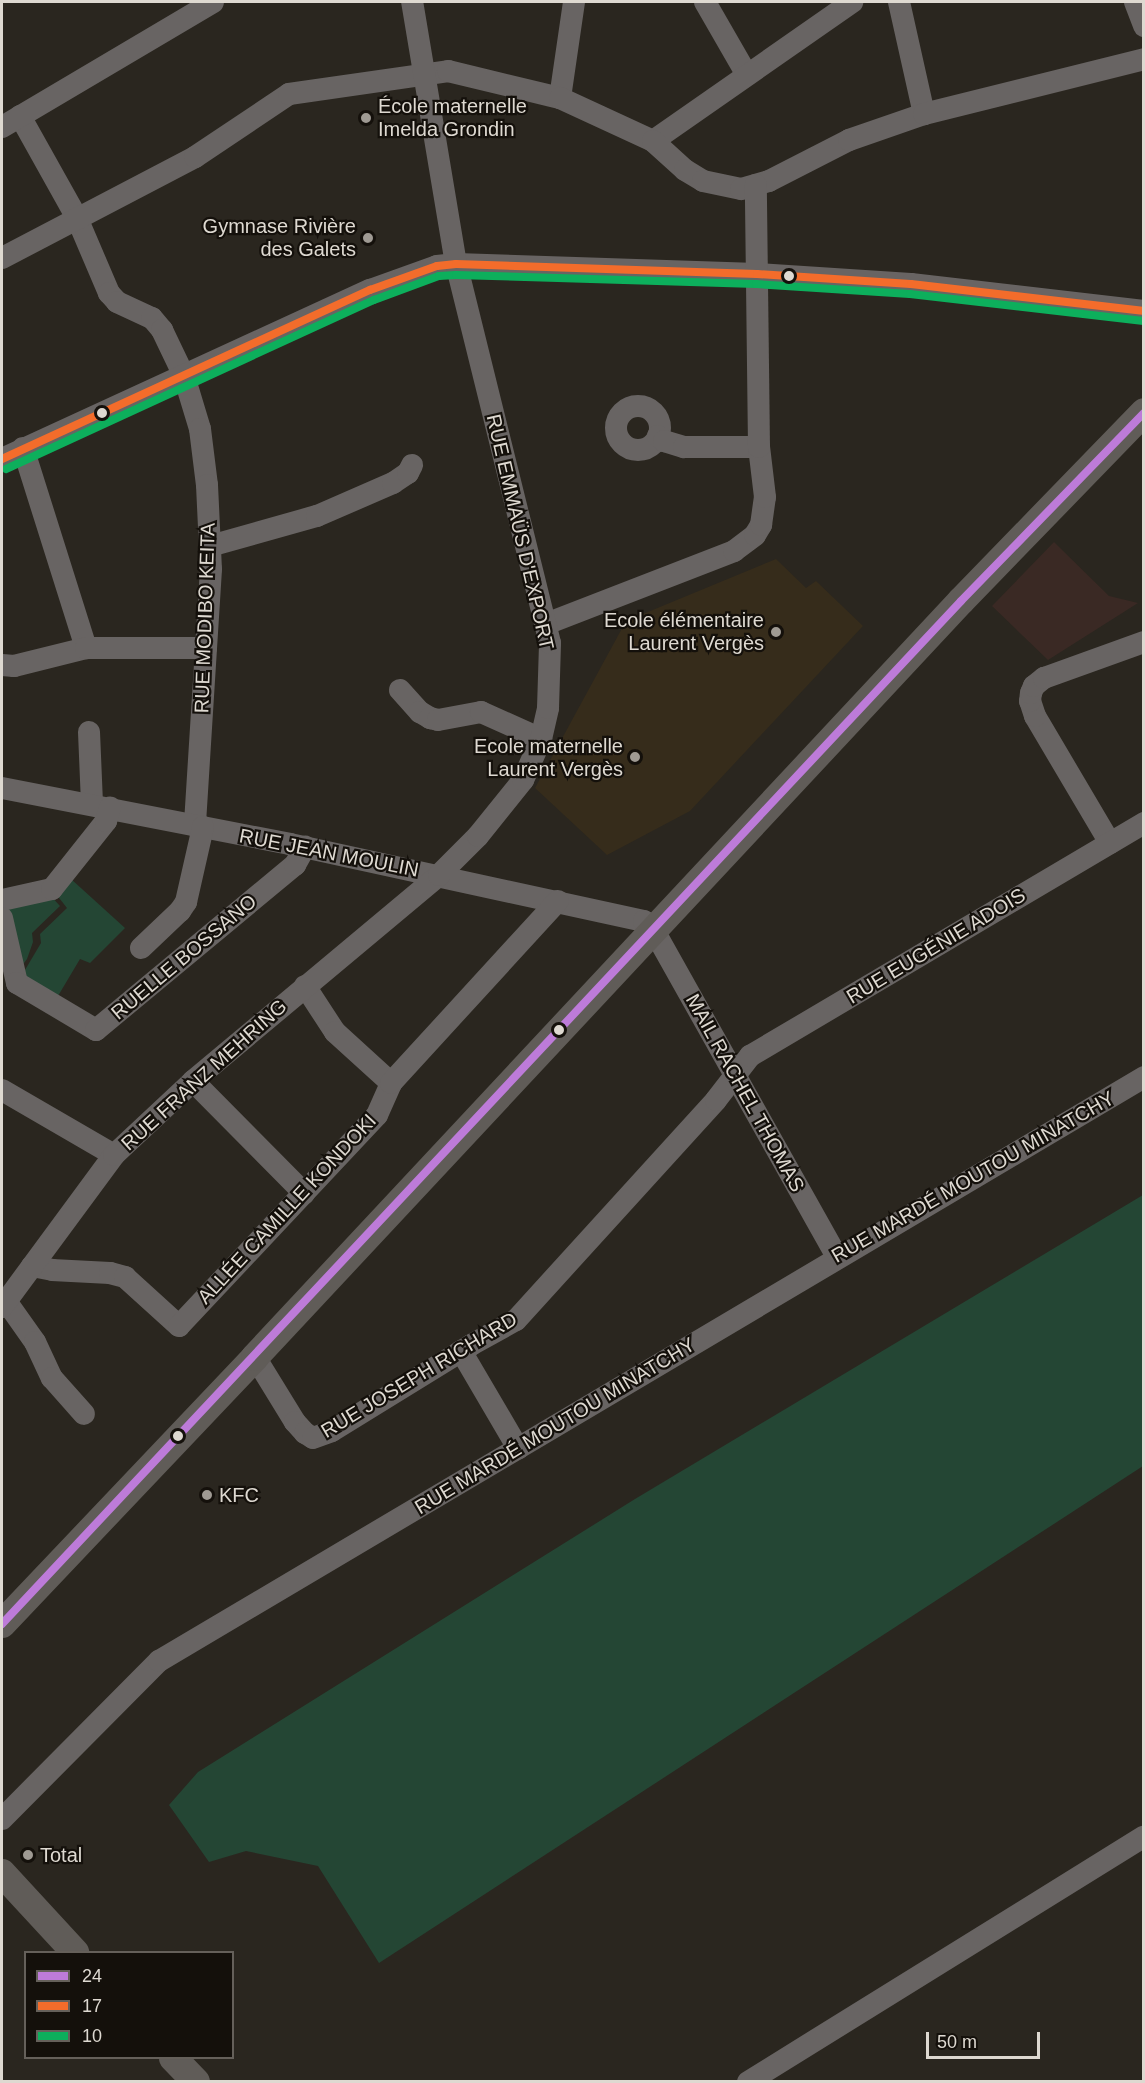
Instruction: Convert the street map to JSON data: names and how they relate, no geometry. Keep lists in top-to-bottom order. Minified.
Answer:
{"streets":{"street":["RUE EMMAÜS D'EXPORT","RUE MODIBO KEITA","RUE JEAN MOULIN","RUE EUGÉNIE ADOIS","RUELLE BOSSANO","RUE FRANZ MEHRING","MAIL RACHEL THOMAS","RUE MARDÉ MOUTOU MINATCHY","ALLÉE CAMILLE KONDOKI","RUE JOSEPH RICHARD"]},"crossings":[["RUE EMMAÜS D'EXPORT","RUE JEAN MOULIN"],["RUE EMMAÜS D'EXPORT","RUE FRANZ MEHRING"],["RUE MODIBO KEITA","RUE JEAN MOULIN"],["RUE JEAN MOULIN","RUELLE BOSSANO"],["RUE JEAN MOULIN","RUE FRANZ MEHRING"],["RUE JEAN MOULIN","MAIL RACHEL THOMAS"],["RUE JEAN MOULIN","ALLÉE CAMILLE KONDOKI"],["RUE EUGÉNIE ADOIS","MAIL RACHEL THOMAS"],["RUE EUGÉNIE ADOIS","RUE JOSEPH RICHARD"],["RUE FRANZ MEHRING","ALLÉE CAMILLE KONDOKI"],["MAIL RACHEL THOMAS","RUE MARDÉ MOUTOU MINATCHY"],["MAIL RACHEL THOMAS","RUE JOSEPH RICHARD"]],"places":["École maternelle Imelda Grondin","Gymnase Rivière des Galets","Ecole élémentaire Laurent Vergès","Ecole maternelle Laurent Vergès","KFC","Total"],"lines":["transit line 17","transit line 10","transit line 24"],"legend":["24","17","10"],"scale_bar":"50 m"}
